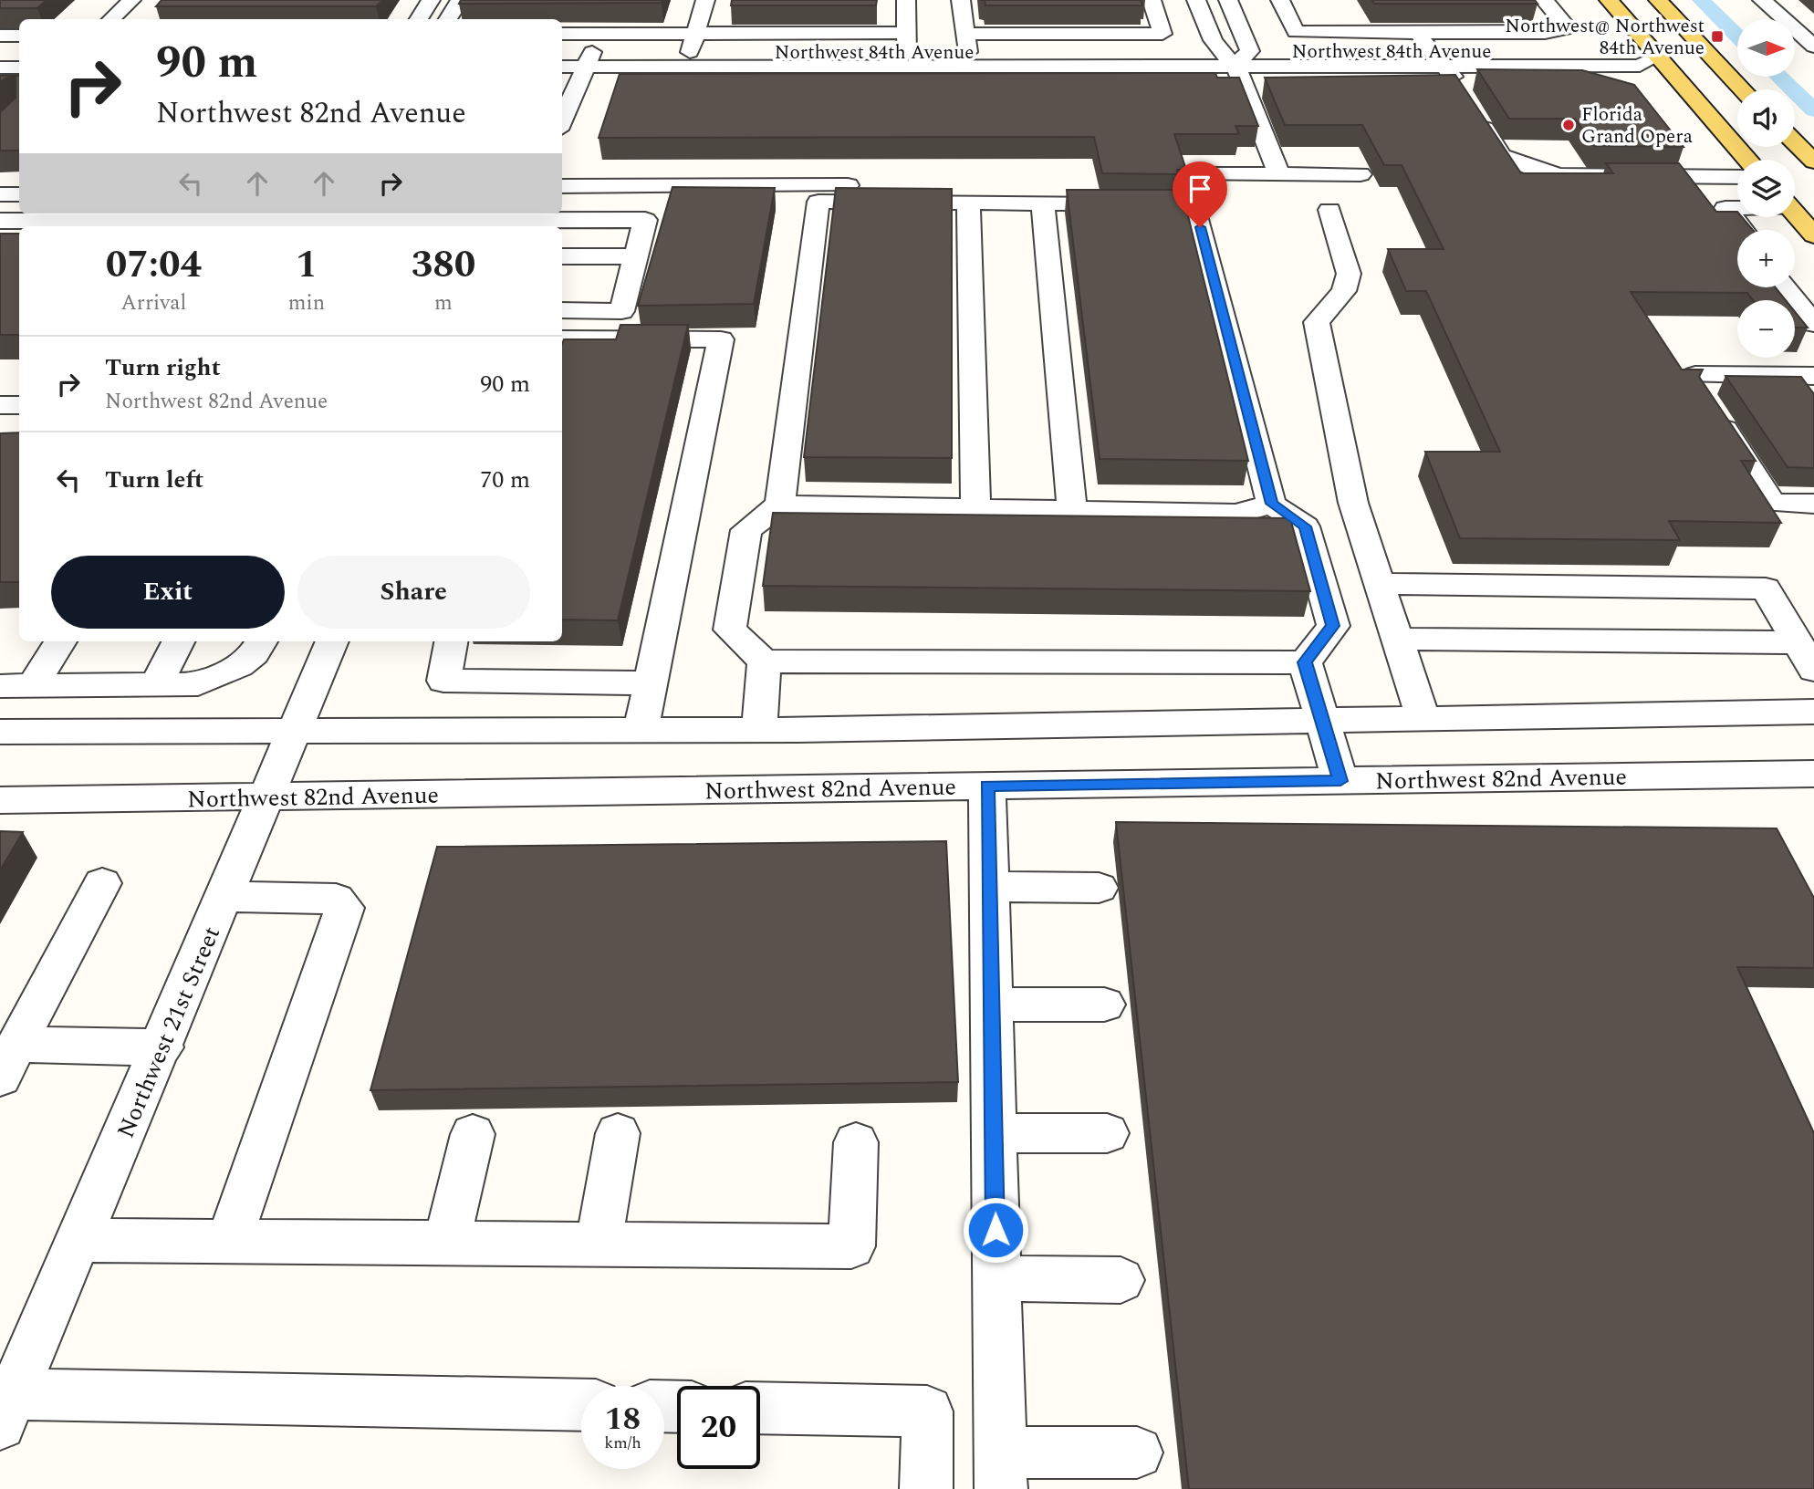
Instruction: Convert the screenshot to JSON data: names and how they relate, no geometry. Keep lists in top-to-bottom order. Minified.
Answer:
{"streets":{"street":["Northwest 84th Avenue","Northwest 82nd Avenue","Northwest 21st Street"]},"crossings":[["Northwest 82nd Avenue","Northwest 21st Street"]],"places":{"transit":["Northwest@ Northwest 84th Avenue"],"other":["Florida Grand Opera"]},"north":"right","page":{"map_buttons":["+","−"],"turn":["90 m","Northwest 82nd Avenue"],"eta":["07:04","Arrival","1","min","380","m"],"list":[{"name":"Turn right","note":"Northwest 82nd Avenue","value":"90 m"},{"name":"Turn left","value":"70 m"}],"buttons":["Exit","Share"],"speed":"18 km/h","limit":"20"}}
